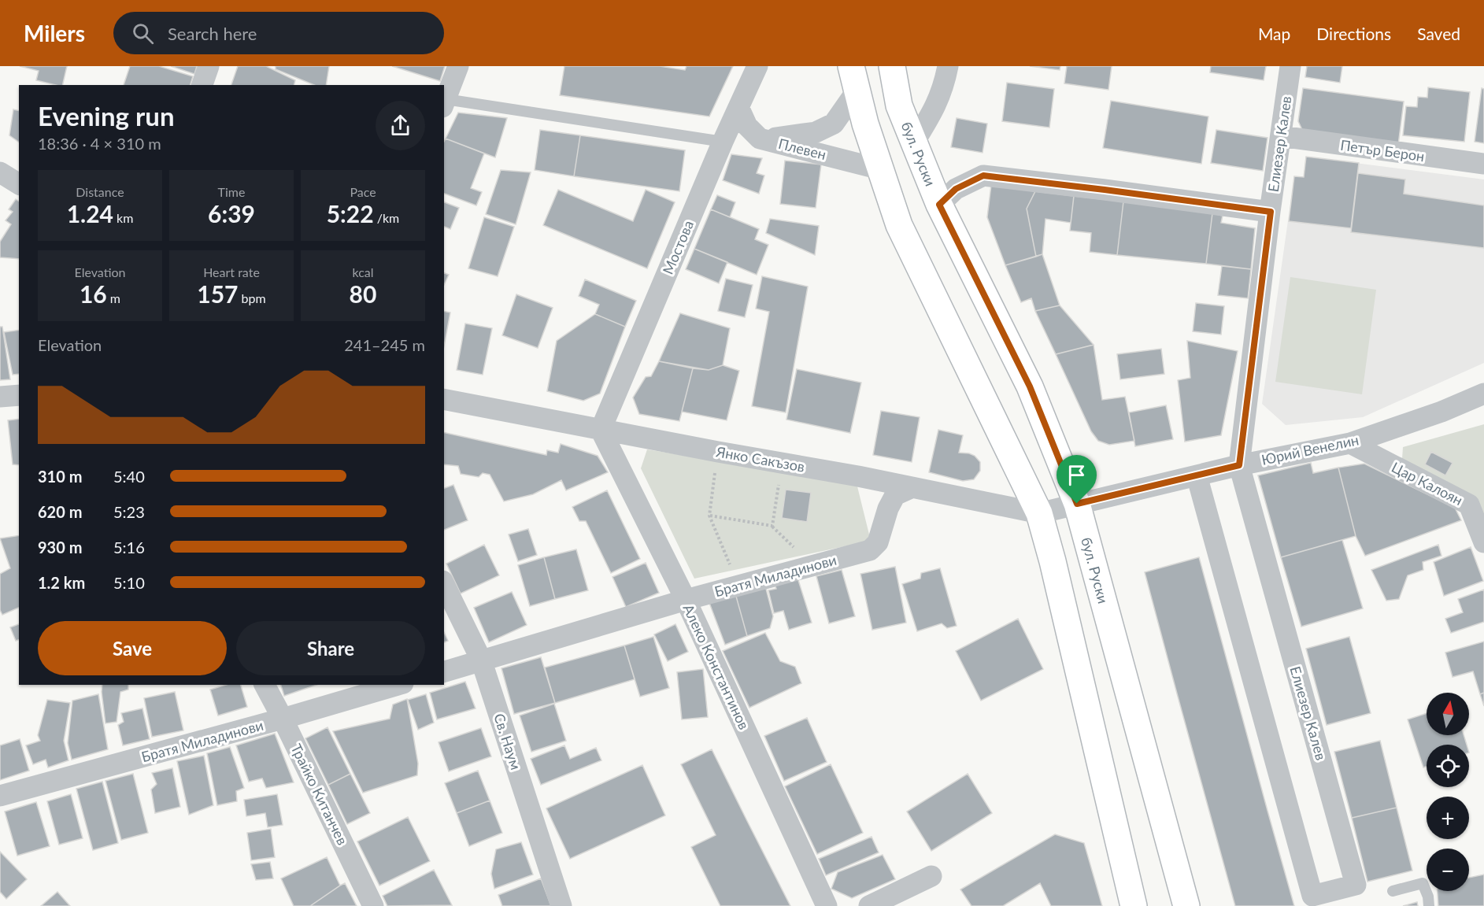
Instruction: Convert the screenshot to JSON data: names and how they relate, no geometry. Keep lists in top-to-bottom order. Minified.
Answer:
{"streets":{"main road":["бул. Руски"],"street":["Елиезер Калев","Плевен","Петър Берон","Мостова","Юрий Венелин","Янко Сакъзов","Цар Калоян","Братя Миладинови","Алеко Константинов","Св. Наум","Трайко Китанчев"]},"crossings":[["Елиезер Калев","Петър Берон"],["Елиезер Калев","Юрий Венелин"],["Плевен","Мостова"],["бул. Руски","Юрий Венелин"],["бул. Руски","Янко Сакъзов"],["Мостова","Янко Сакъзов"],["Мостова","Алеко Константинов"],["Юрий Венелин","Янко Сакъзов"],["Юрий Венелин","Цар Калоян"],["Янко Сакъзов","Братя Миладинови"],["Янко Сакъзов","Алеко Константинов"],["Братя Миладинови","Алеко Константинов"],["Братя Миладинови","Св. Наум"],["Братя Миладинови","Трайко Китанчев"]],"north":"top","page":{"header":"Milers","search":"Search here","nav":["Map","Directions","Saved"],"heading":["Evening run","18:36 · 4 × 310 m"],"stats":[["Distance","1.24 km"],["Time","6:39"],["Pace","5:22 /km"],["Elevation","16 m"],["Heart rate","157 bpm"],["kcal","80"]],"chart":["Elevation","241–245 m"],"list":[{"name":"310 m","note":"5:40"},{"name":"620 m","note":"5:23"},{"name":"930 m","note":"5:16"},{"name":"1.2 km","note":"5:10"}],"buttons":["Save","Share"],"map_buttons":["+","−"]}}
